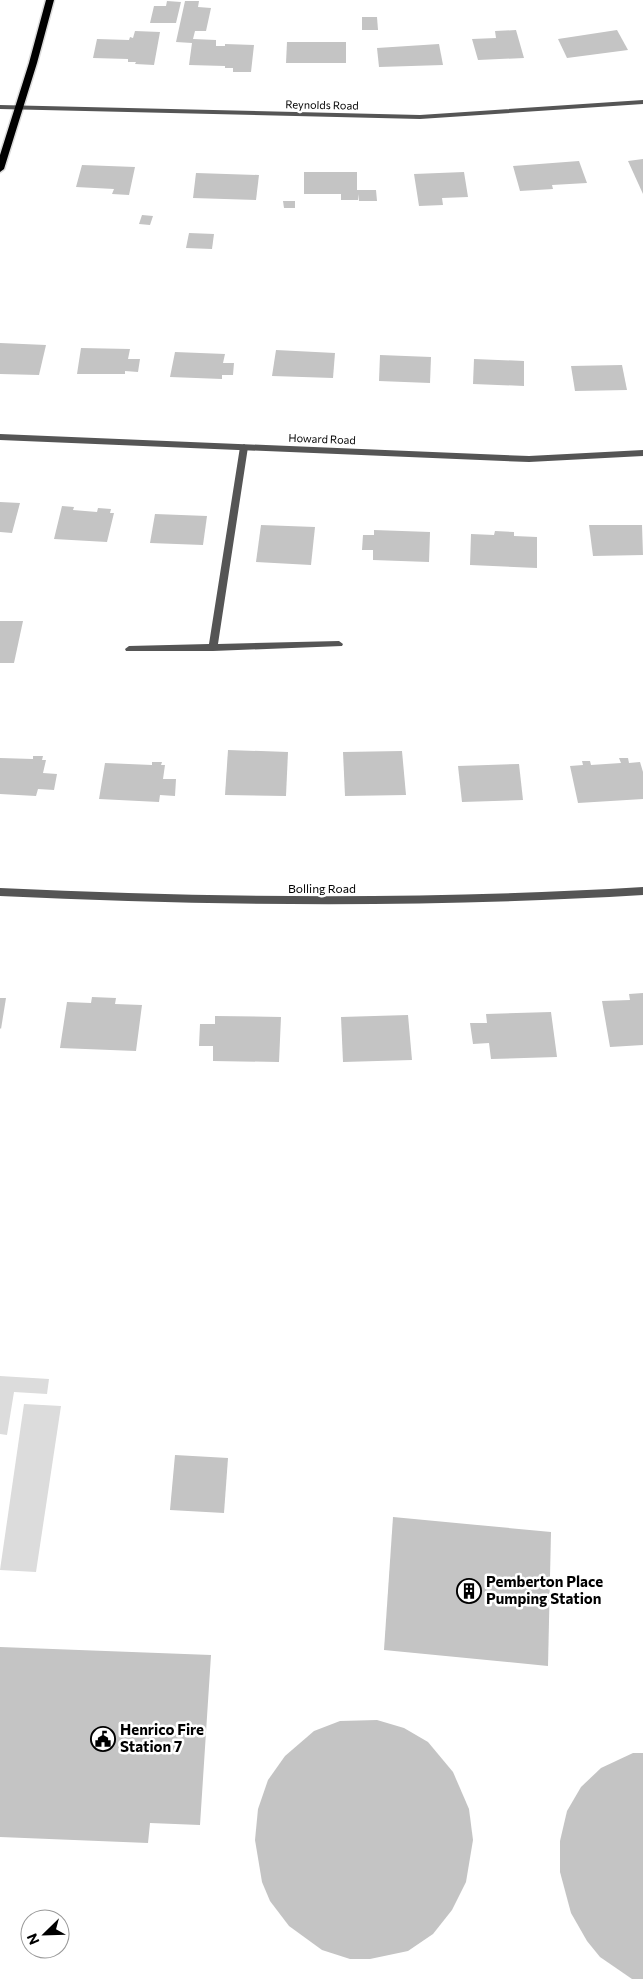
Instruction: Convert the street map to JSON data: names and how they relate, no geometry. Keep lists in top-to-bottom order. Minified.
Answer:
{"streets":{"street":["Reynolds Road","Howard Road","Bolling Road"]},"places":{"building":["Pemberton Place Pumping Station"],"public building":["Henrico Fire Station 7"]},"north":"bottom left"}
